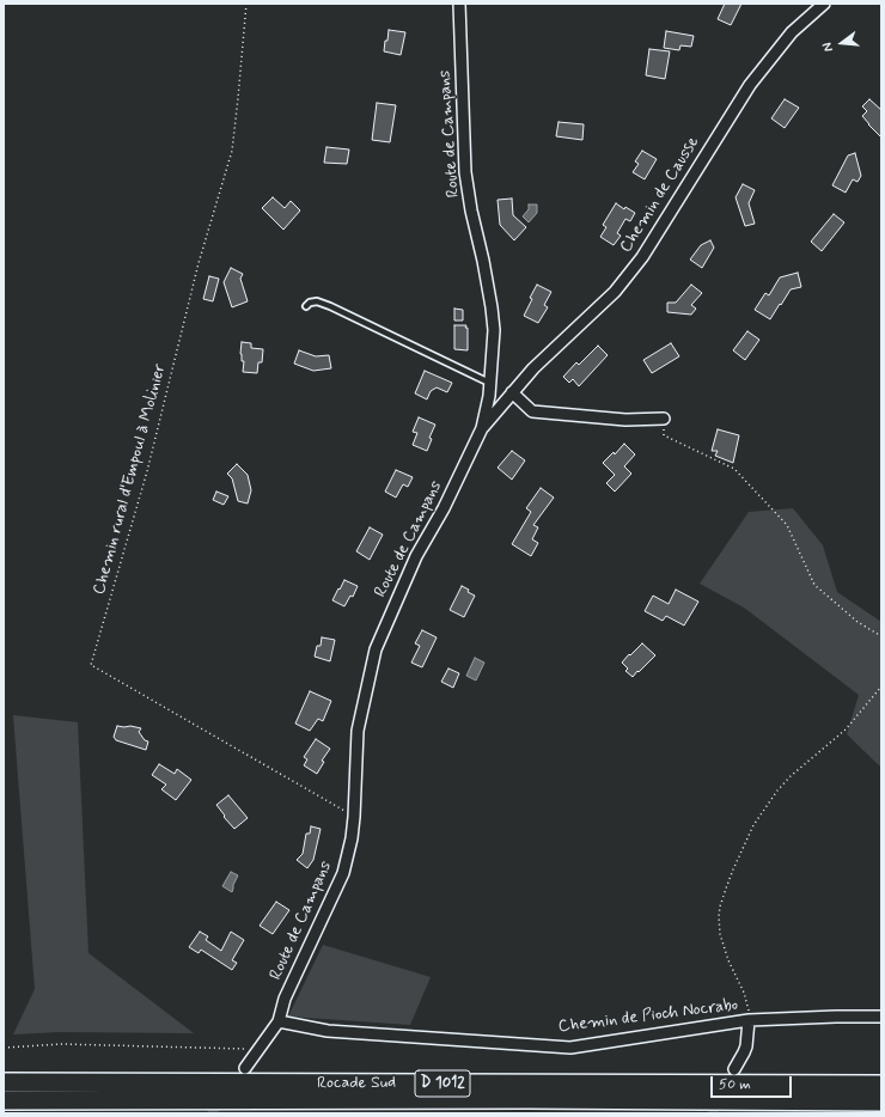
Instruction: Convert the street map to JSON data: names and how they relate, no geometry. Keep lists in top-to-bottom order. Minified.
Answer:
{"streets":{"highway":["Rocade Sud","D 1012"],"street":["Route de Campans","Chemin de Causse","Chemin de Pioch Nocrabo"],"path":["Chemin rural d'Empoul à Molinier"]},"crossings":[["Route de Campans","Chemin de Causse"],["Route de Campans","Chemin rural d'Empoul à Molinier"],["Route de Campans","Chemin de Pioch Nocrabo"]],"scale_bar":"50 m","north":"left"}
